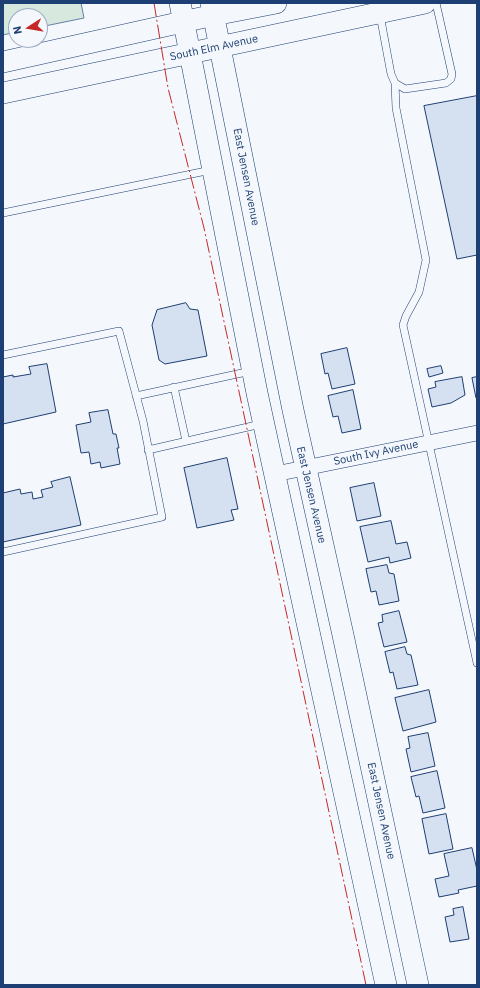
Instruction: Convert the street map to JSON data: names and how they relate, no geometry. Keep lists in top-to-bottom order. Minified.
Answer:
{"streets":{"main road":["South Elm Avenue","East Jensen Avenue"],"street":["South Ivy Avenue"]},"crossings":[["South Elm Avenue","East Jensen Avenue"],["East Jensen Avenue","South Ivy Avenue"]],"north":"left"}
